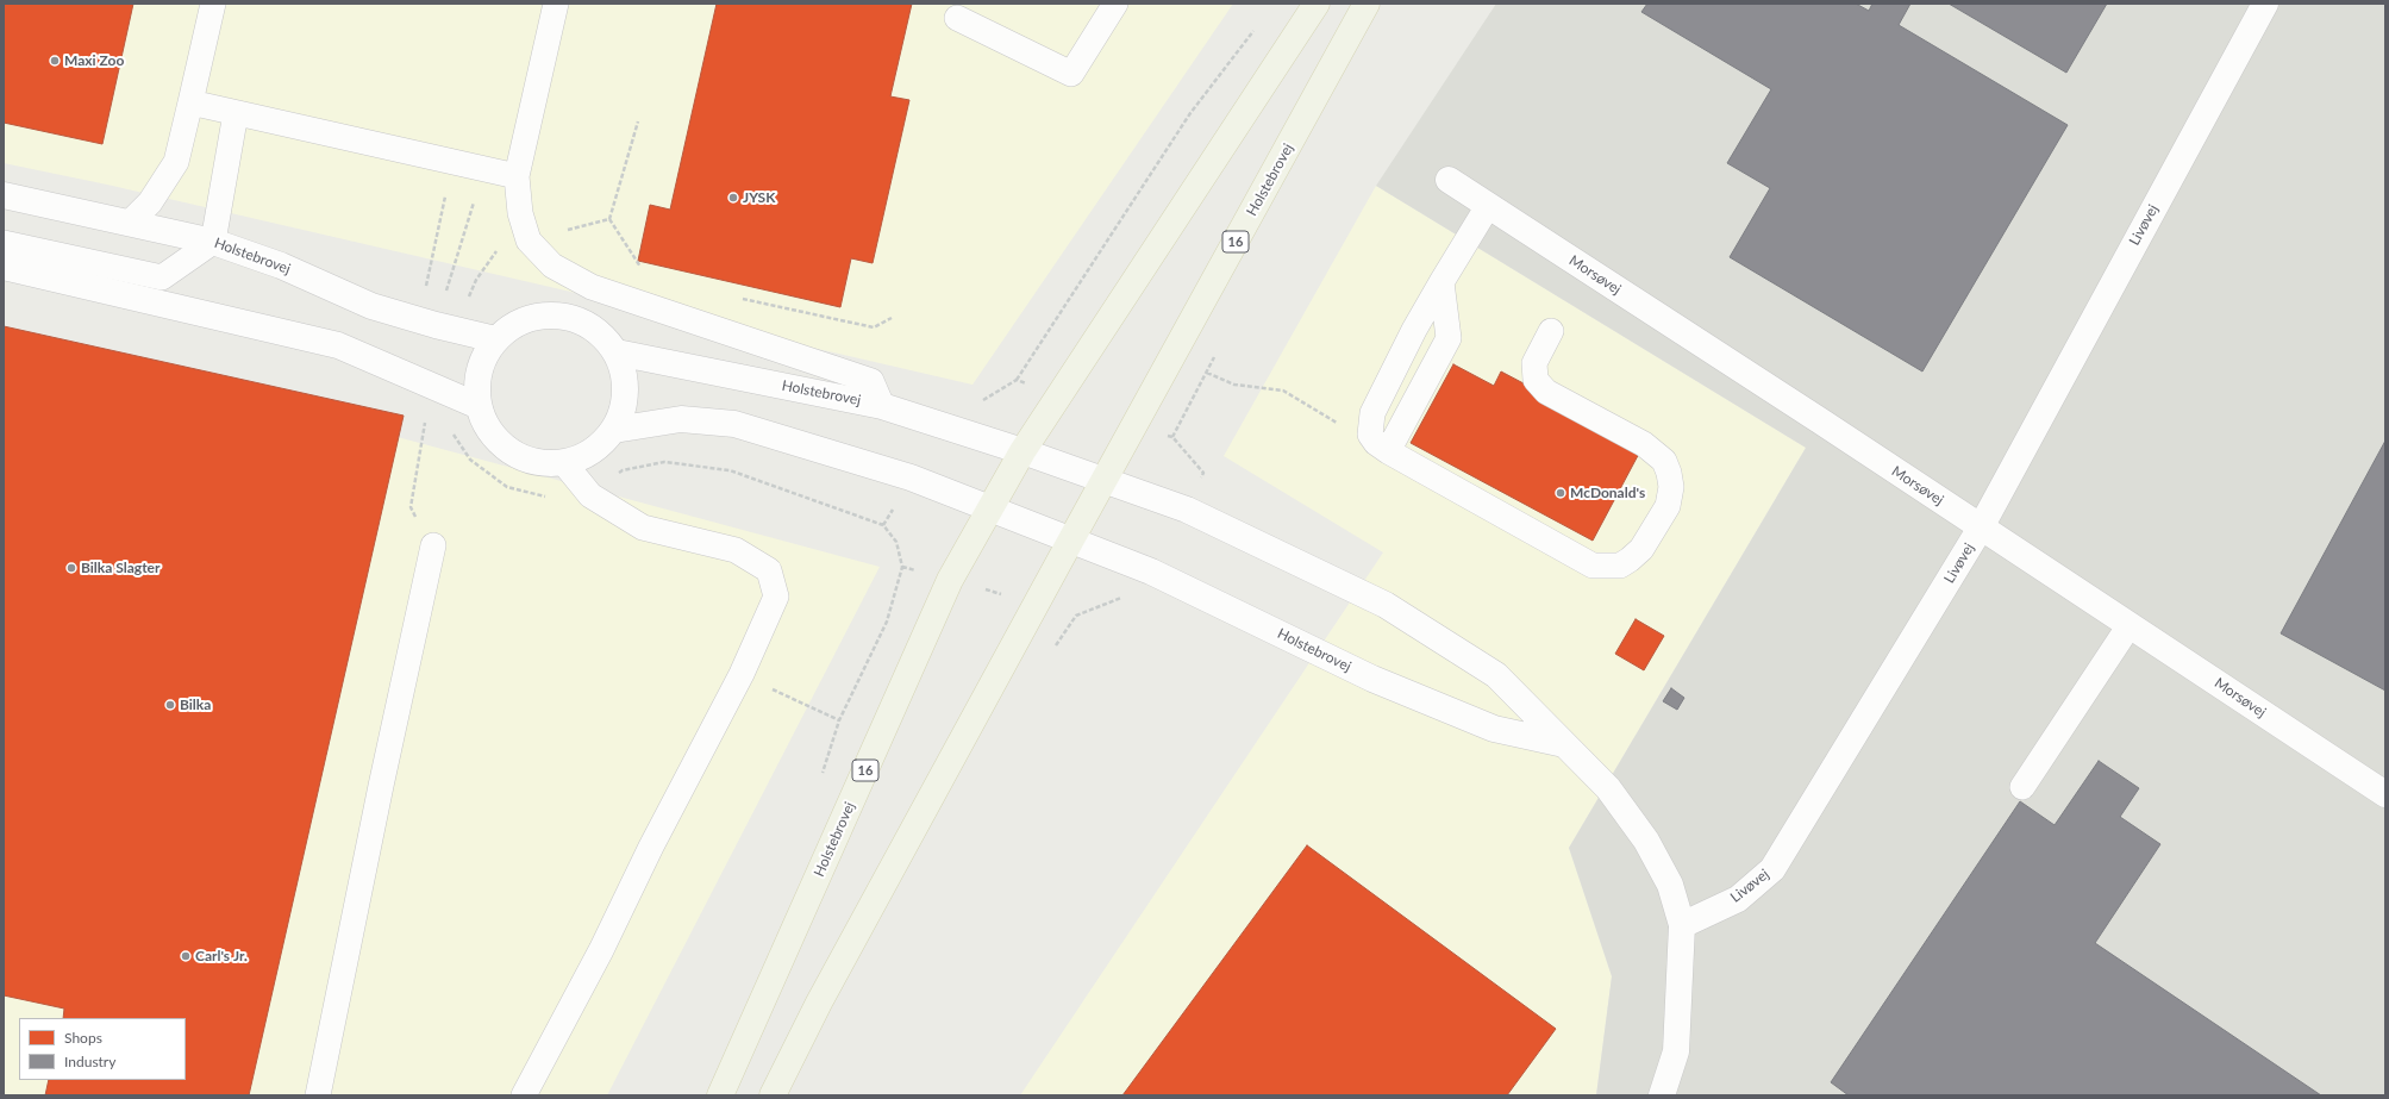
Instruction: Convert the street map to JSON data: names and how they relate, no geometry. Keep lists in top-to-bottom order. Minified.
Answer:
{"streets":{"main road":["Holstebrovej","16"],"street":["Livøvej","Morsøvej"]},"crossings":[["Holstebrovej","Livøvej"],["Livøvej","Morsøvej"]],"places":["Maxi Zoo","JYSK","McDonald's","Bilka Slagter","Bilka","Carl's Jr."],"legend":["Shops","Industry"]}
